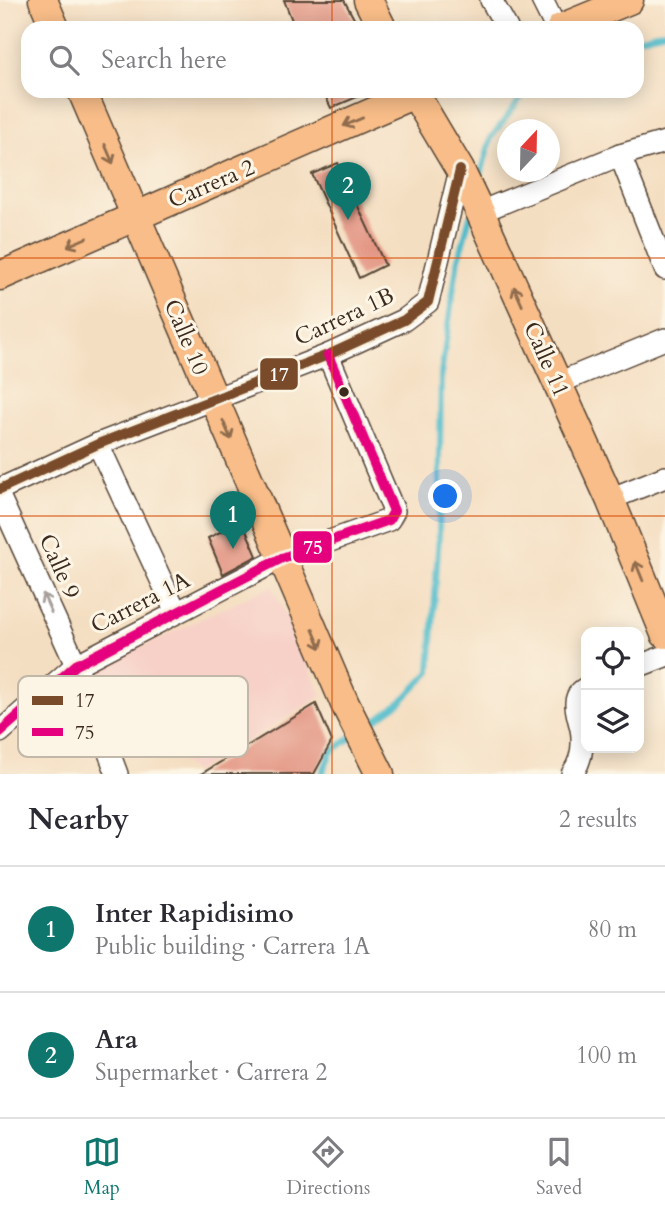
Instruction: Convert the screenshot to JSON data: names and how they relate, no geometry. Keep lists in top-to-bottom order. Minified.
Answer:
{"streets":{"main road":["Carrera 2","Calle 10","Calle 11"],"street":["Carrera 1B","Calle 9","Carrera 1A"]},"crossings":[["Carrera 2","Calle 10"],["Carrera 1B","Calle 10"],["Carrera 1B","Calle 11"],["Carrera 1B","Carrera 1A"],["Calle 10","Carrera 1A"],["Calle 9","Carrera 1A"]],"one_way":["Carrera 2","Calle 10","Calle 11"],"lines":["transit line 17","transit line 75"],"legend":["17","75"],"north":"top","page":{"search":"Search here","pins":["2","1"],"heading":["Nearby","2 results"],"list":[{"mark":"1","name":"Inter Rapidisimo","note":"Public building · Carrera 1A","value":"80 m"},{"mark":"2","name":"Ara","note":"Supermarket · Carrera 2","value":"100 m"}],"nav":["Map","Directions","Saved"]}}
